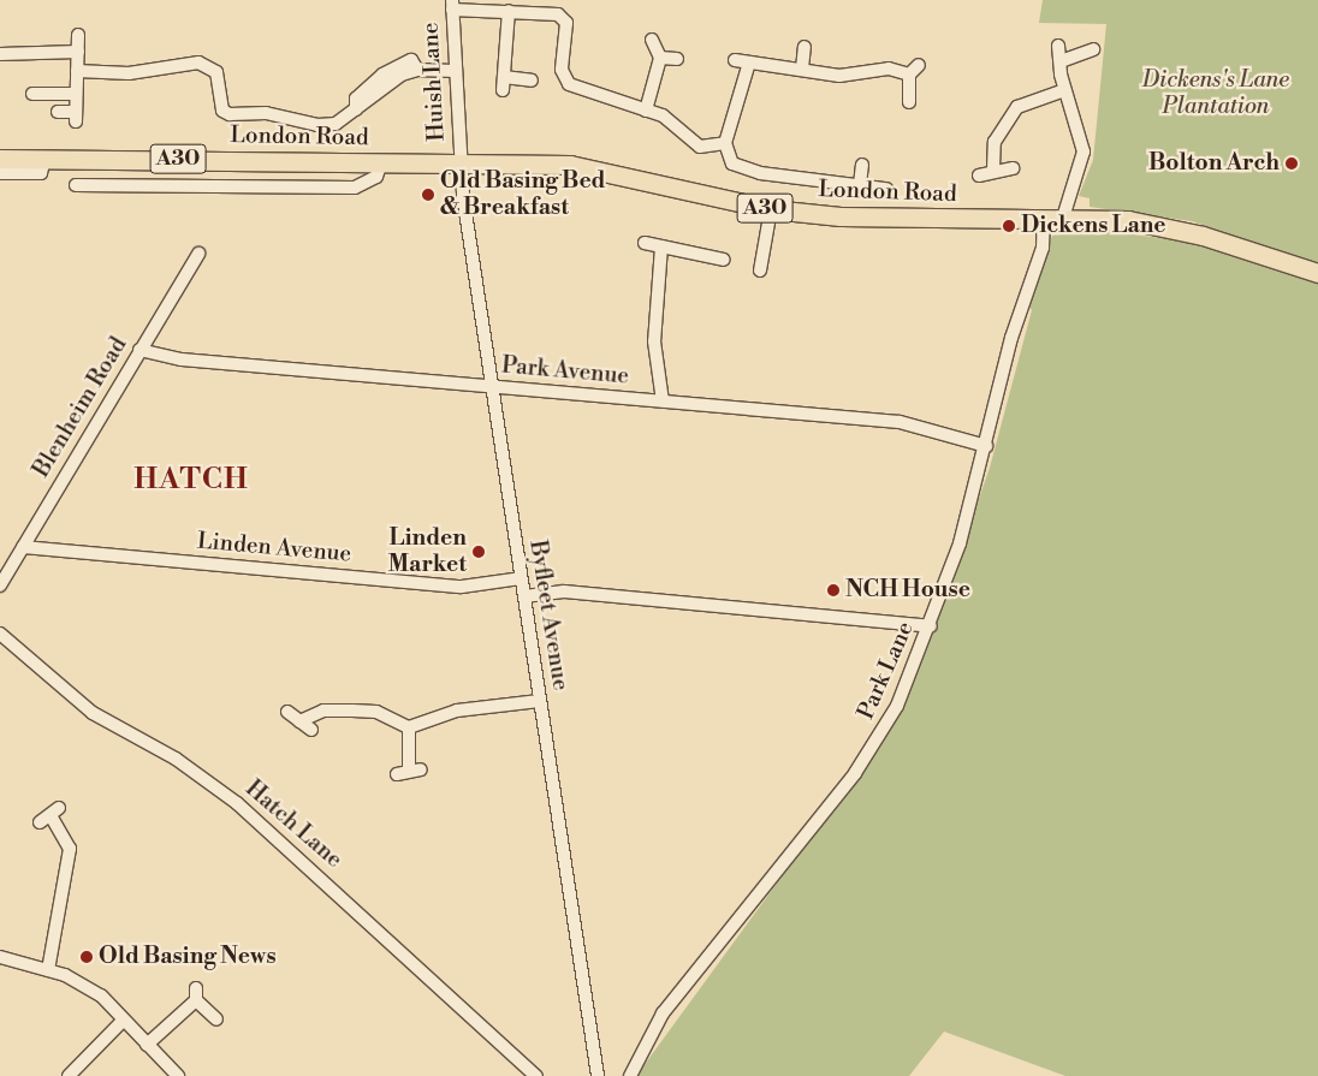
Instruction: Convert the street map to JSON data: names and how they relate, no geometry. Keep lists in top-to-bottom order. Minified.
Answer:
{"streets":{"main road":["London Road","A30"],"street":["Huish Lane","Park Avenue","Blenheim Road","Linden Avenue","Byfleet Avenue","Park Lane","Hatch Lane"]},"crossings":[["Huish Lane","London Road"],["Huish Lane","Byfleet Avenue"],["London Road","Byfleet Avenue"],["London Road","Park Lane"],["Park Avenue","Blenheim Road"],["Park Avenue","Byfleet Avenue"],["Park Avenue","Park Lane"],["Blenheim Road","Linden Avenue"],["Linden Avenue","Byfleet Avenue"]],"districts":["HATCH"],"parks":["Dickens's Lane Plantation"],"places":["Bolton Arch","Old Basing Bed & Breakfast","Dickens Lane","Linden Market","NCH House","Old Basing News"]}
